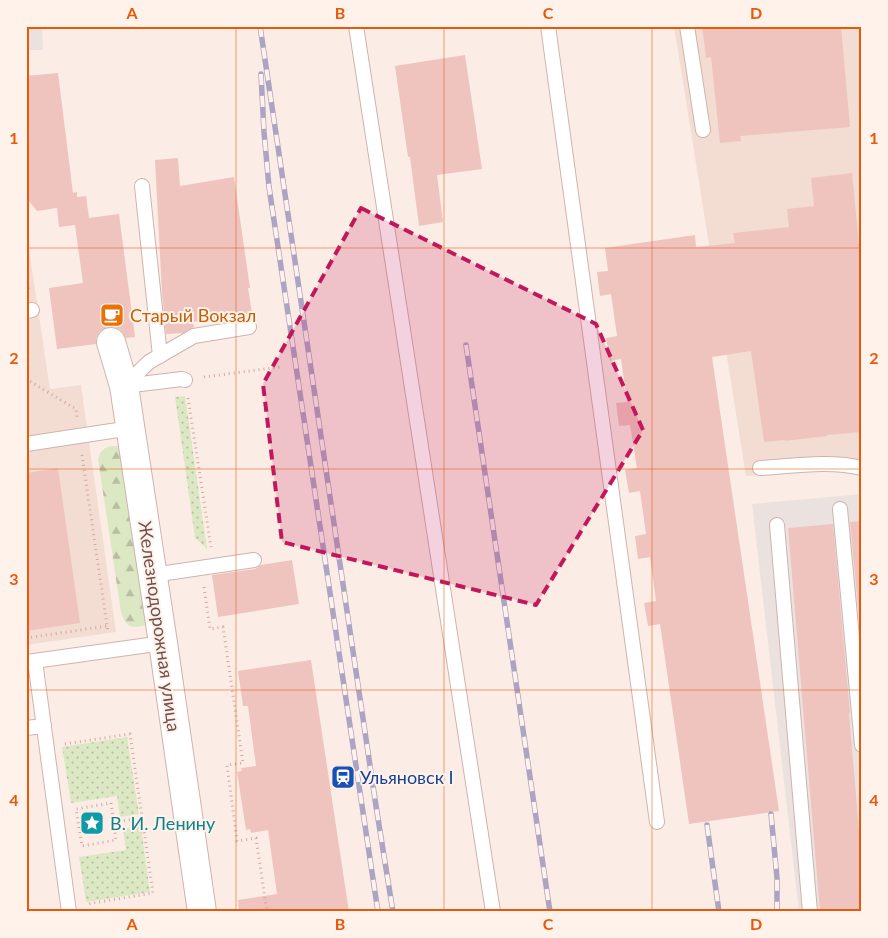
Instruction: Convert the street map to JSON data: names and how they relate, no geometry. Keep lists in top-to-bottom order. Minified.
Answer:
{"streets":{"street":["Железнодорожная улица"]},"places":{"cafe":["Старый Вокзал"],"station":["Ульяновск I"],"place":["В. И. Ленину"]},"grid":{"columns":["A","B","C","D"],"rows":["1","2","3","4"]}}
